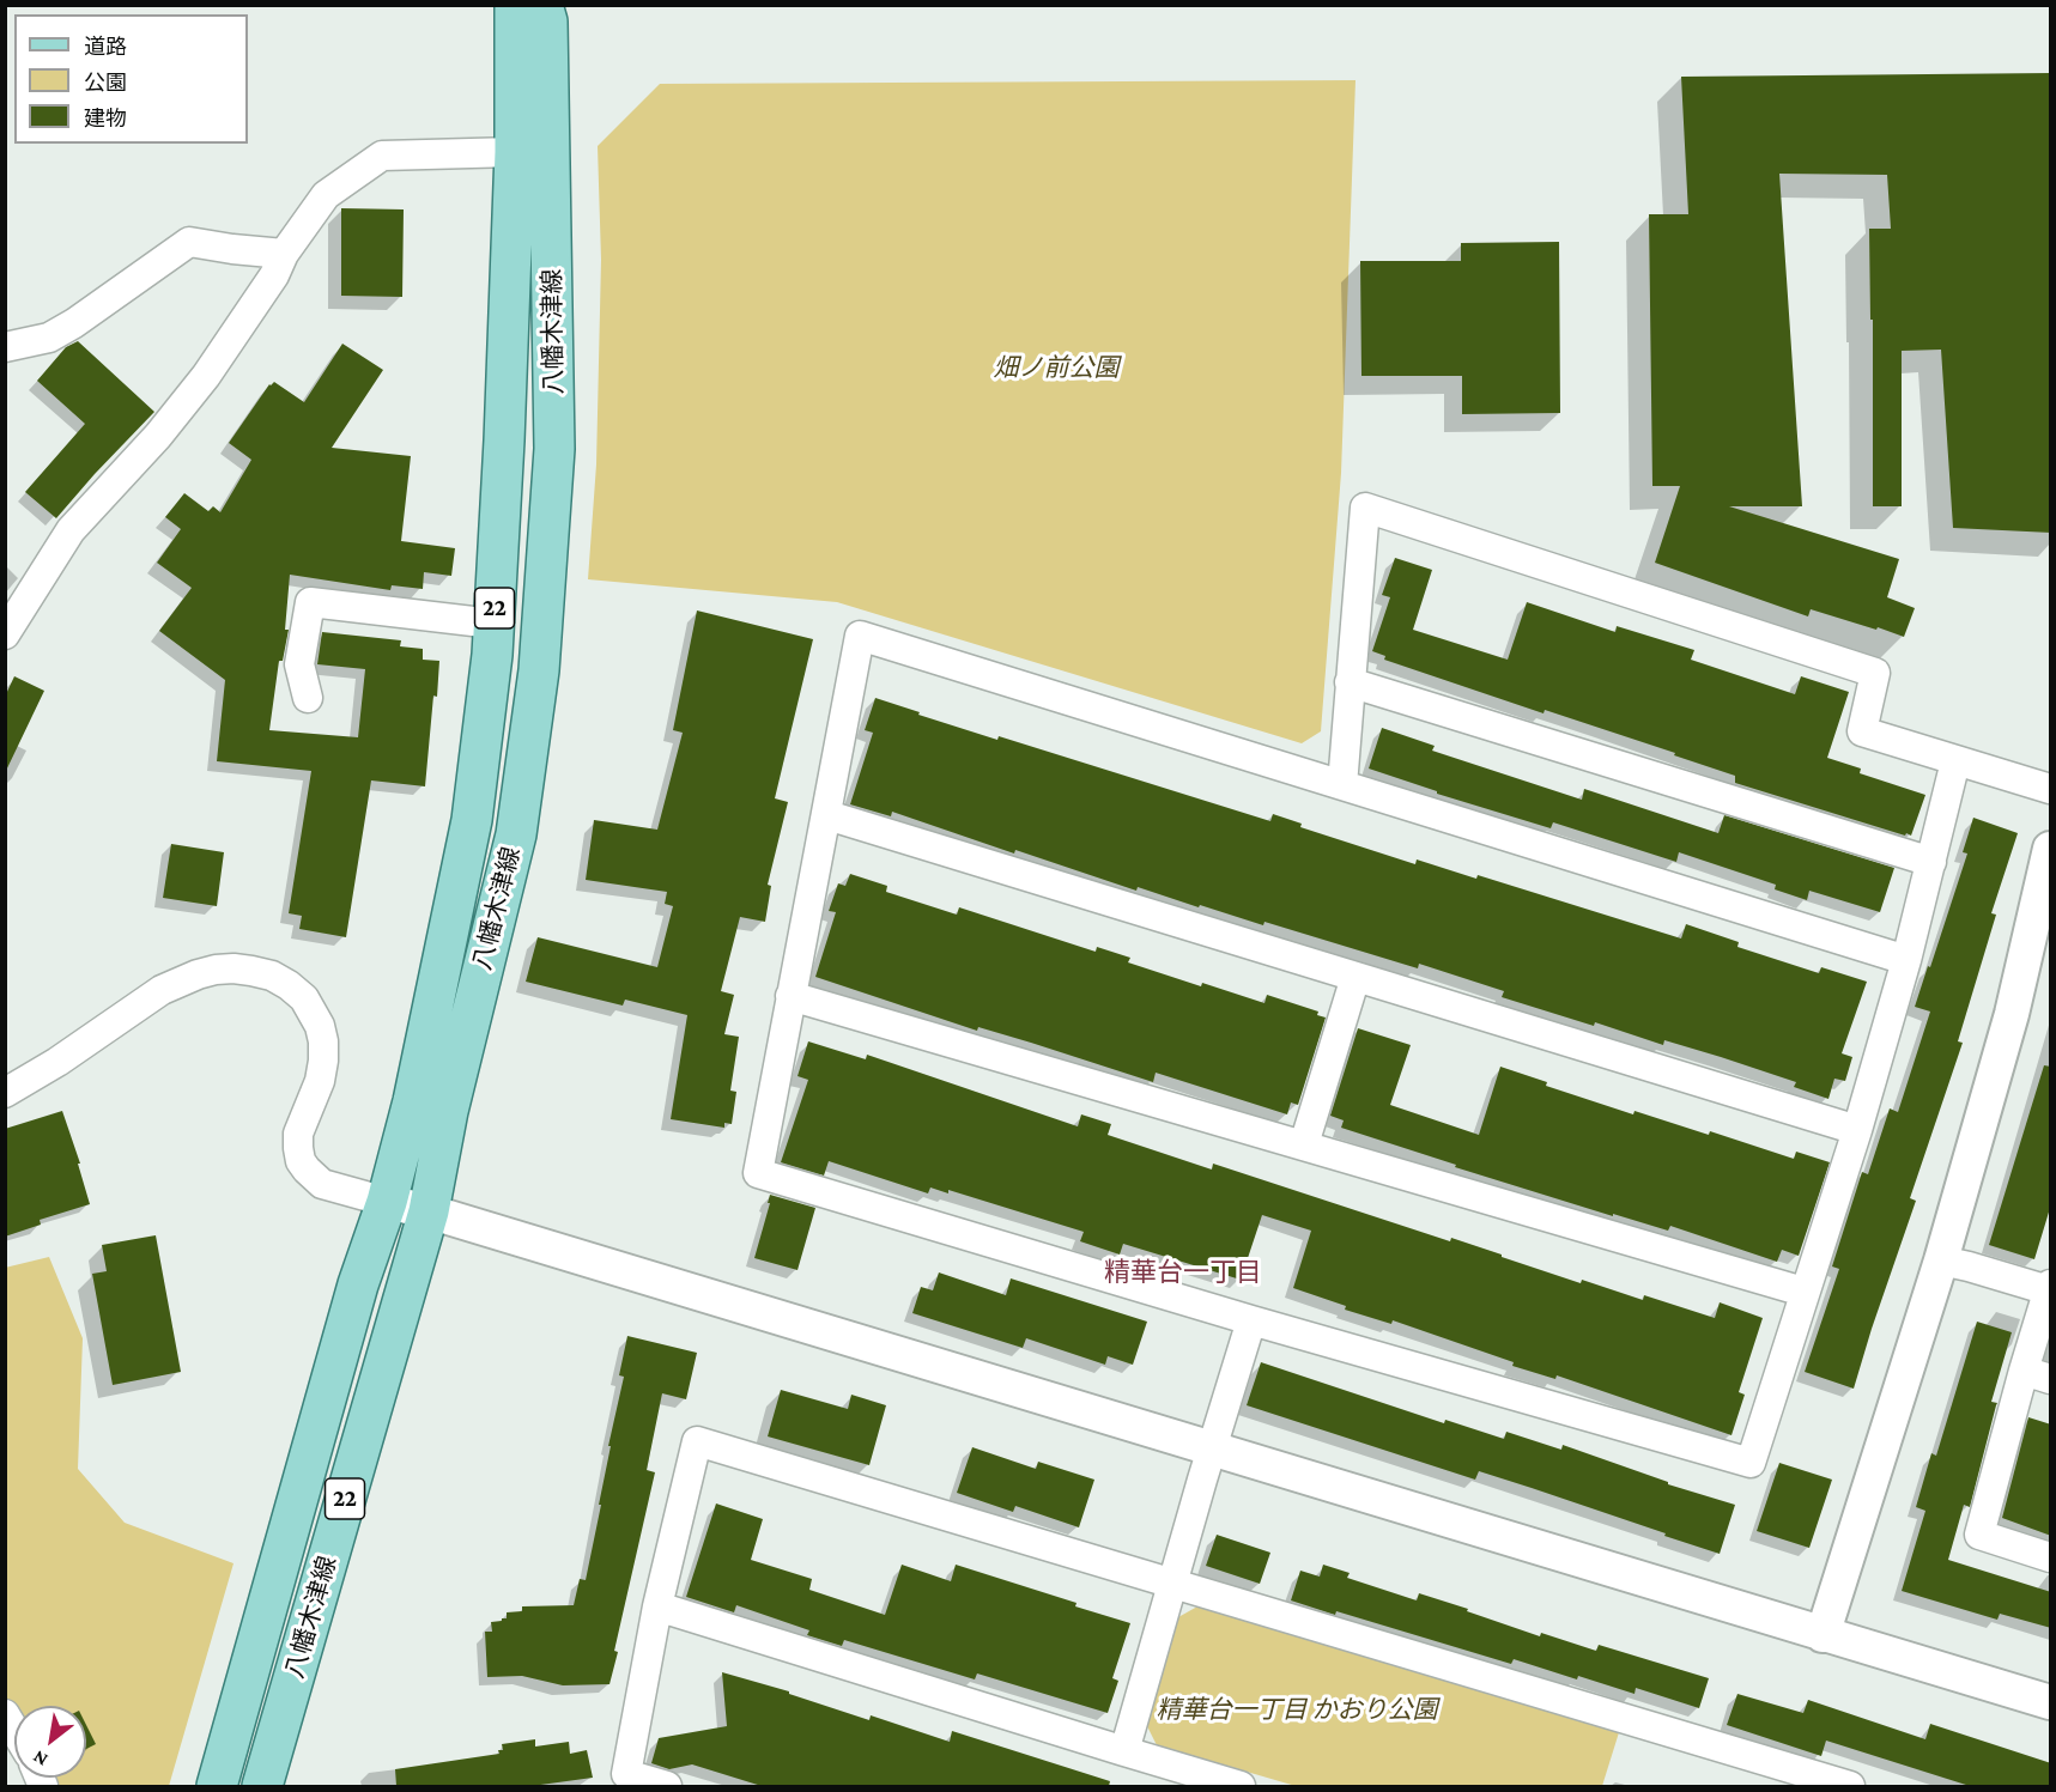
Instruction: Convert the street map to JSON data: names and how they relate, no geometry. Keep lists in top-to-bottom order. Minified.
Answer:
{"streets":{"main road":["八幡木津線","22"]},"districts":["精華台一丁目"],"parks":["畑ノ前公園","精華台一丁目 かおり公園"],"legend":["道路","公園","建物"],"north":"bottom left"}
